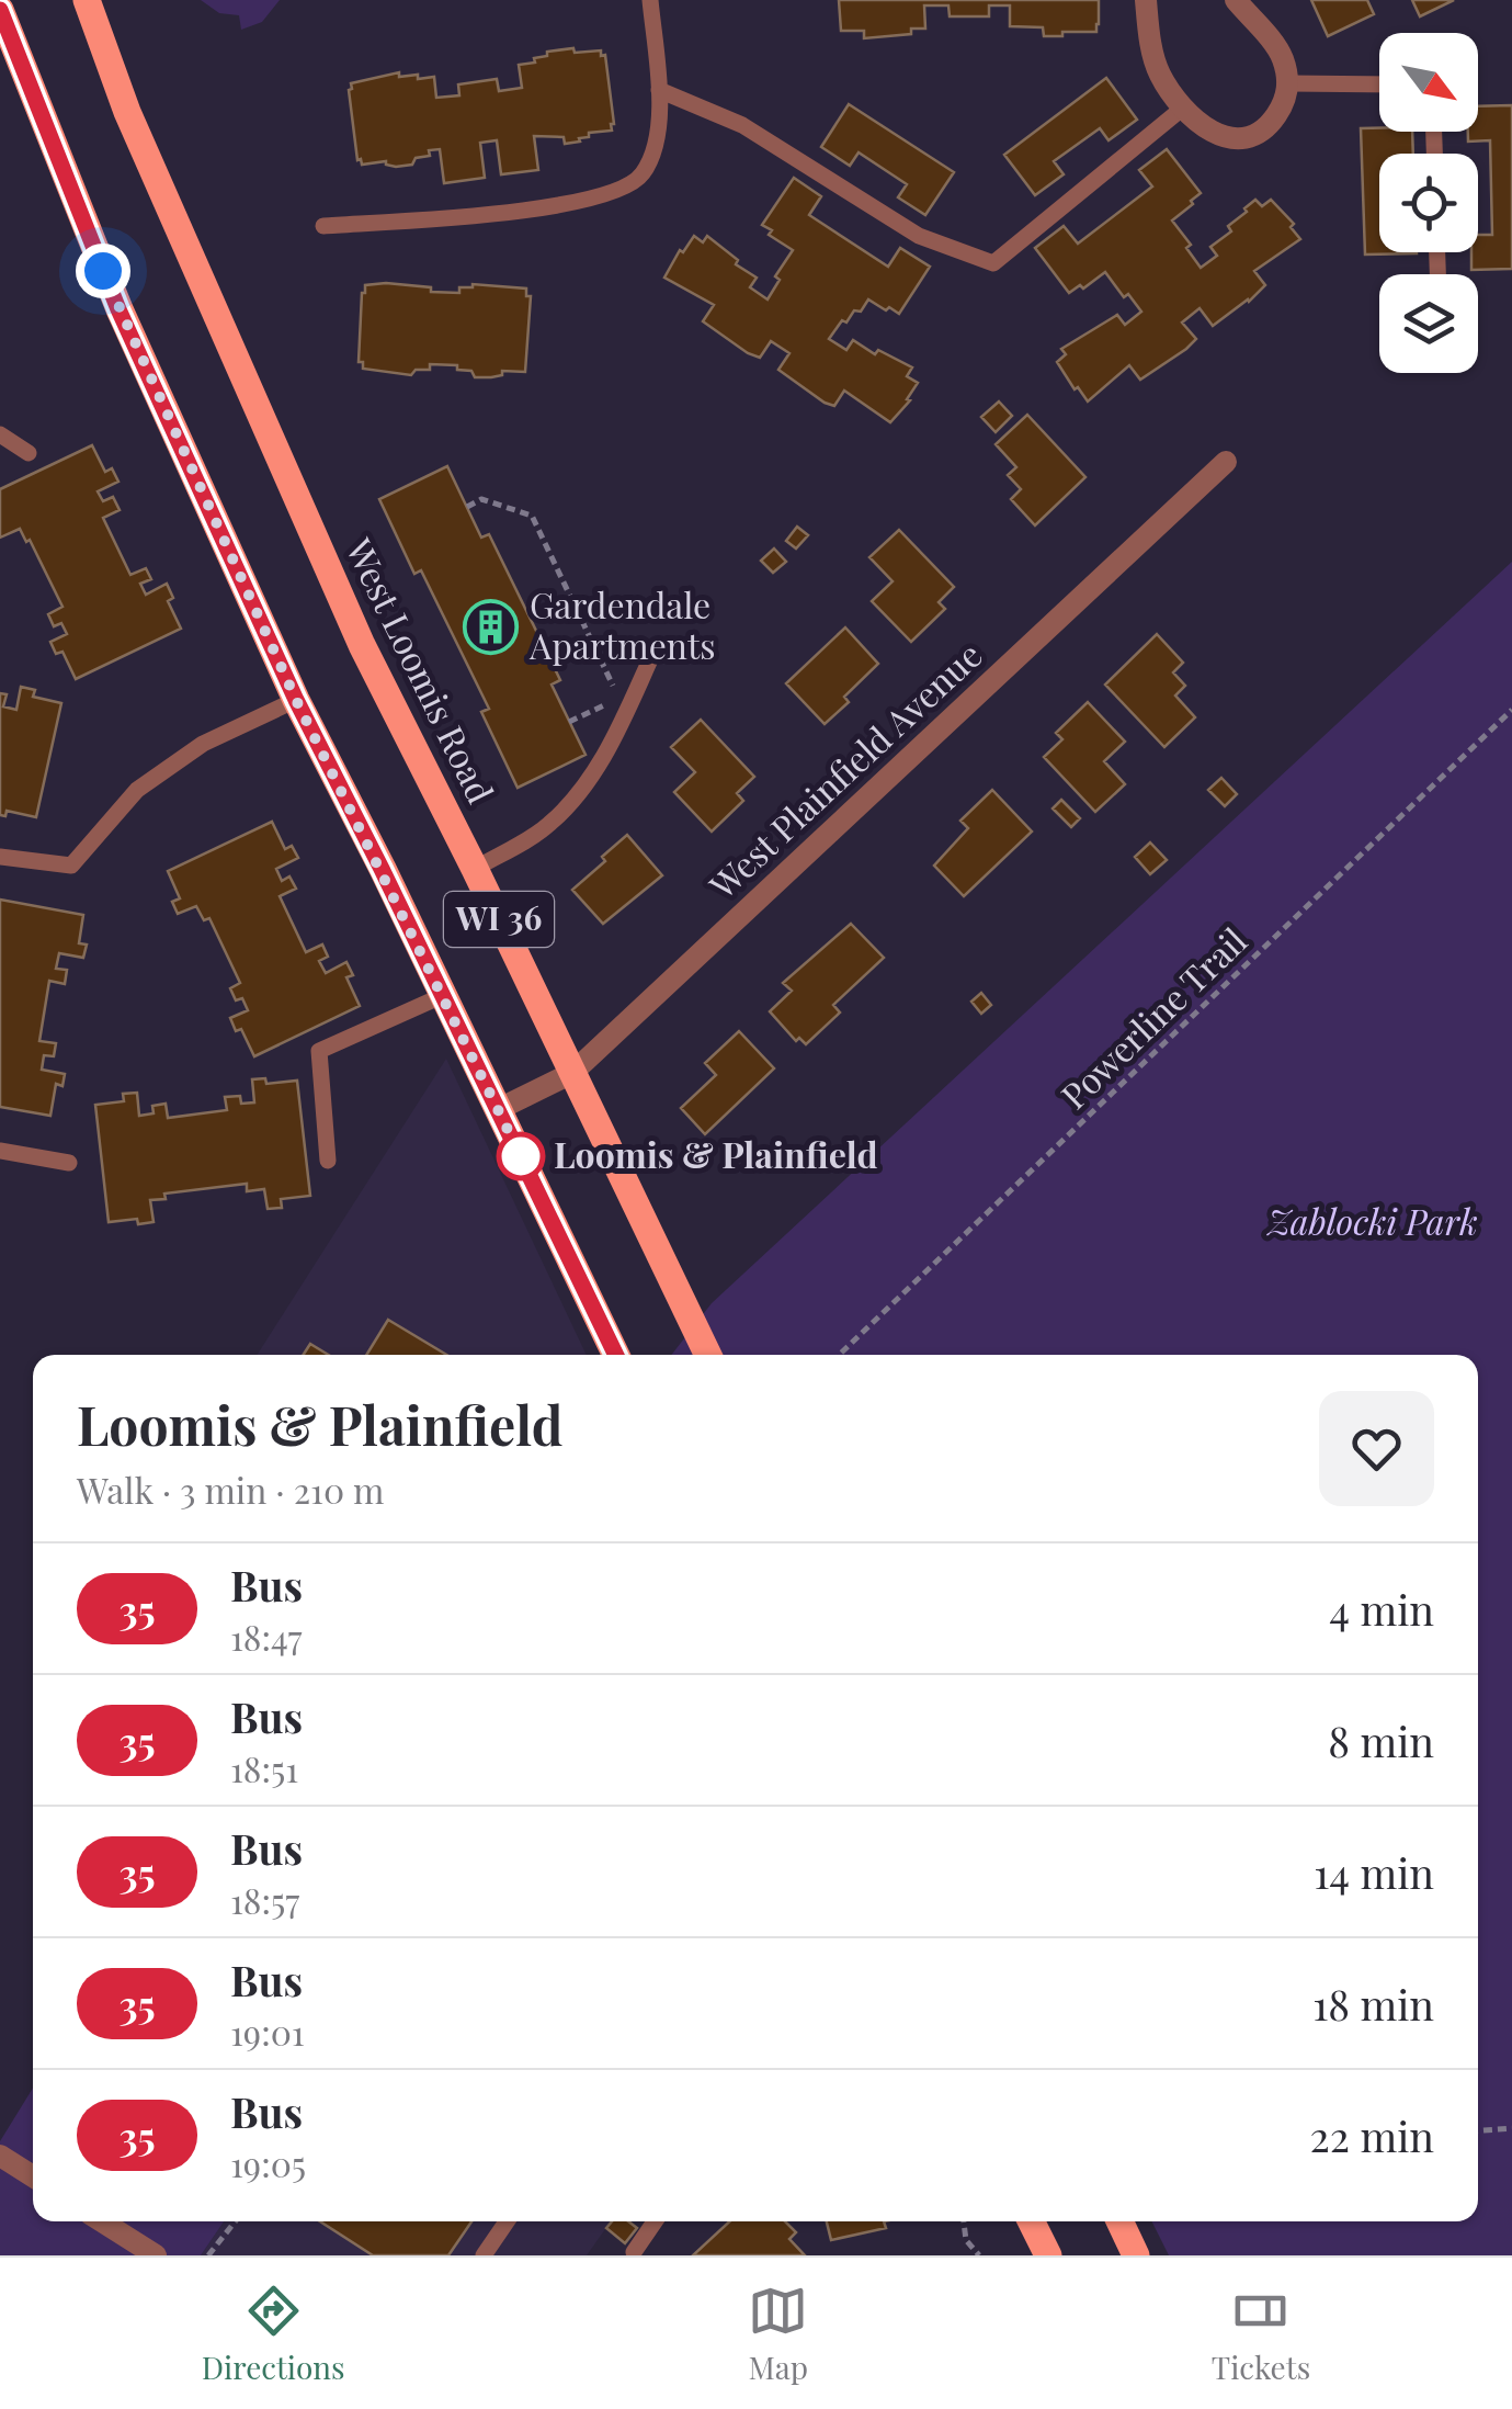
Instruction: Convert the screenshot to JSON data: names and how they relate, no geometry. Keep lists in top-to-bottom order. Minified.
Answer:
{"streets":{"main road":["West Loomis Road","WI 36"],"street":["West Plainfield Avenue"],"path":["Powerline Trail"]},"crossings":[["West Loomis Road","West Plainfield Avenue"],["West Plainfield Avenue","WI 36"]],"parks":["Zablocki Park"],"places":{"building":["Gardendale Apartments"],"other":["Loomis & Plainfield"]},"lines":["bus line 35"],"north":"bottom right","page":{"heading":["Loomis & Plainfield","Walk · 3 min · 210 m"],"list":[{"mark":"35","name":"Bus","note":"18:47","value":"4 min"},{"mark":"35","name":"Bus","note":"18:51","value":"8 min"},{"mark":"35","name":"Bus","note":"18:57","value":"14 min"},{"mark":"35","name":"Bus","note":"19:01","value":"18 min"},{"mark":"35","name":"Bus","note":"19:05","value":"22 min"}],"tabs":["Directions","Map","Tickets"]}}
